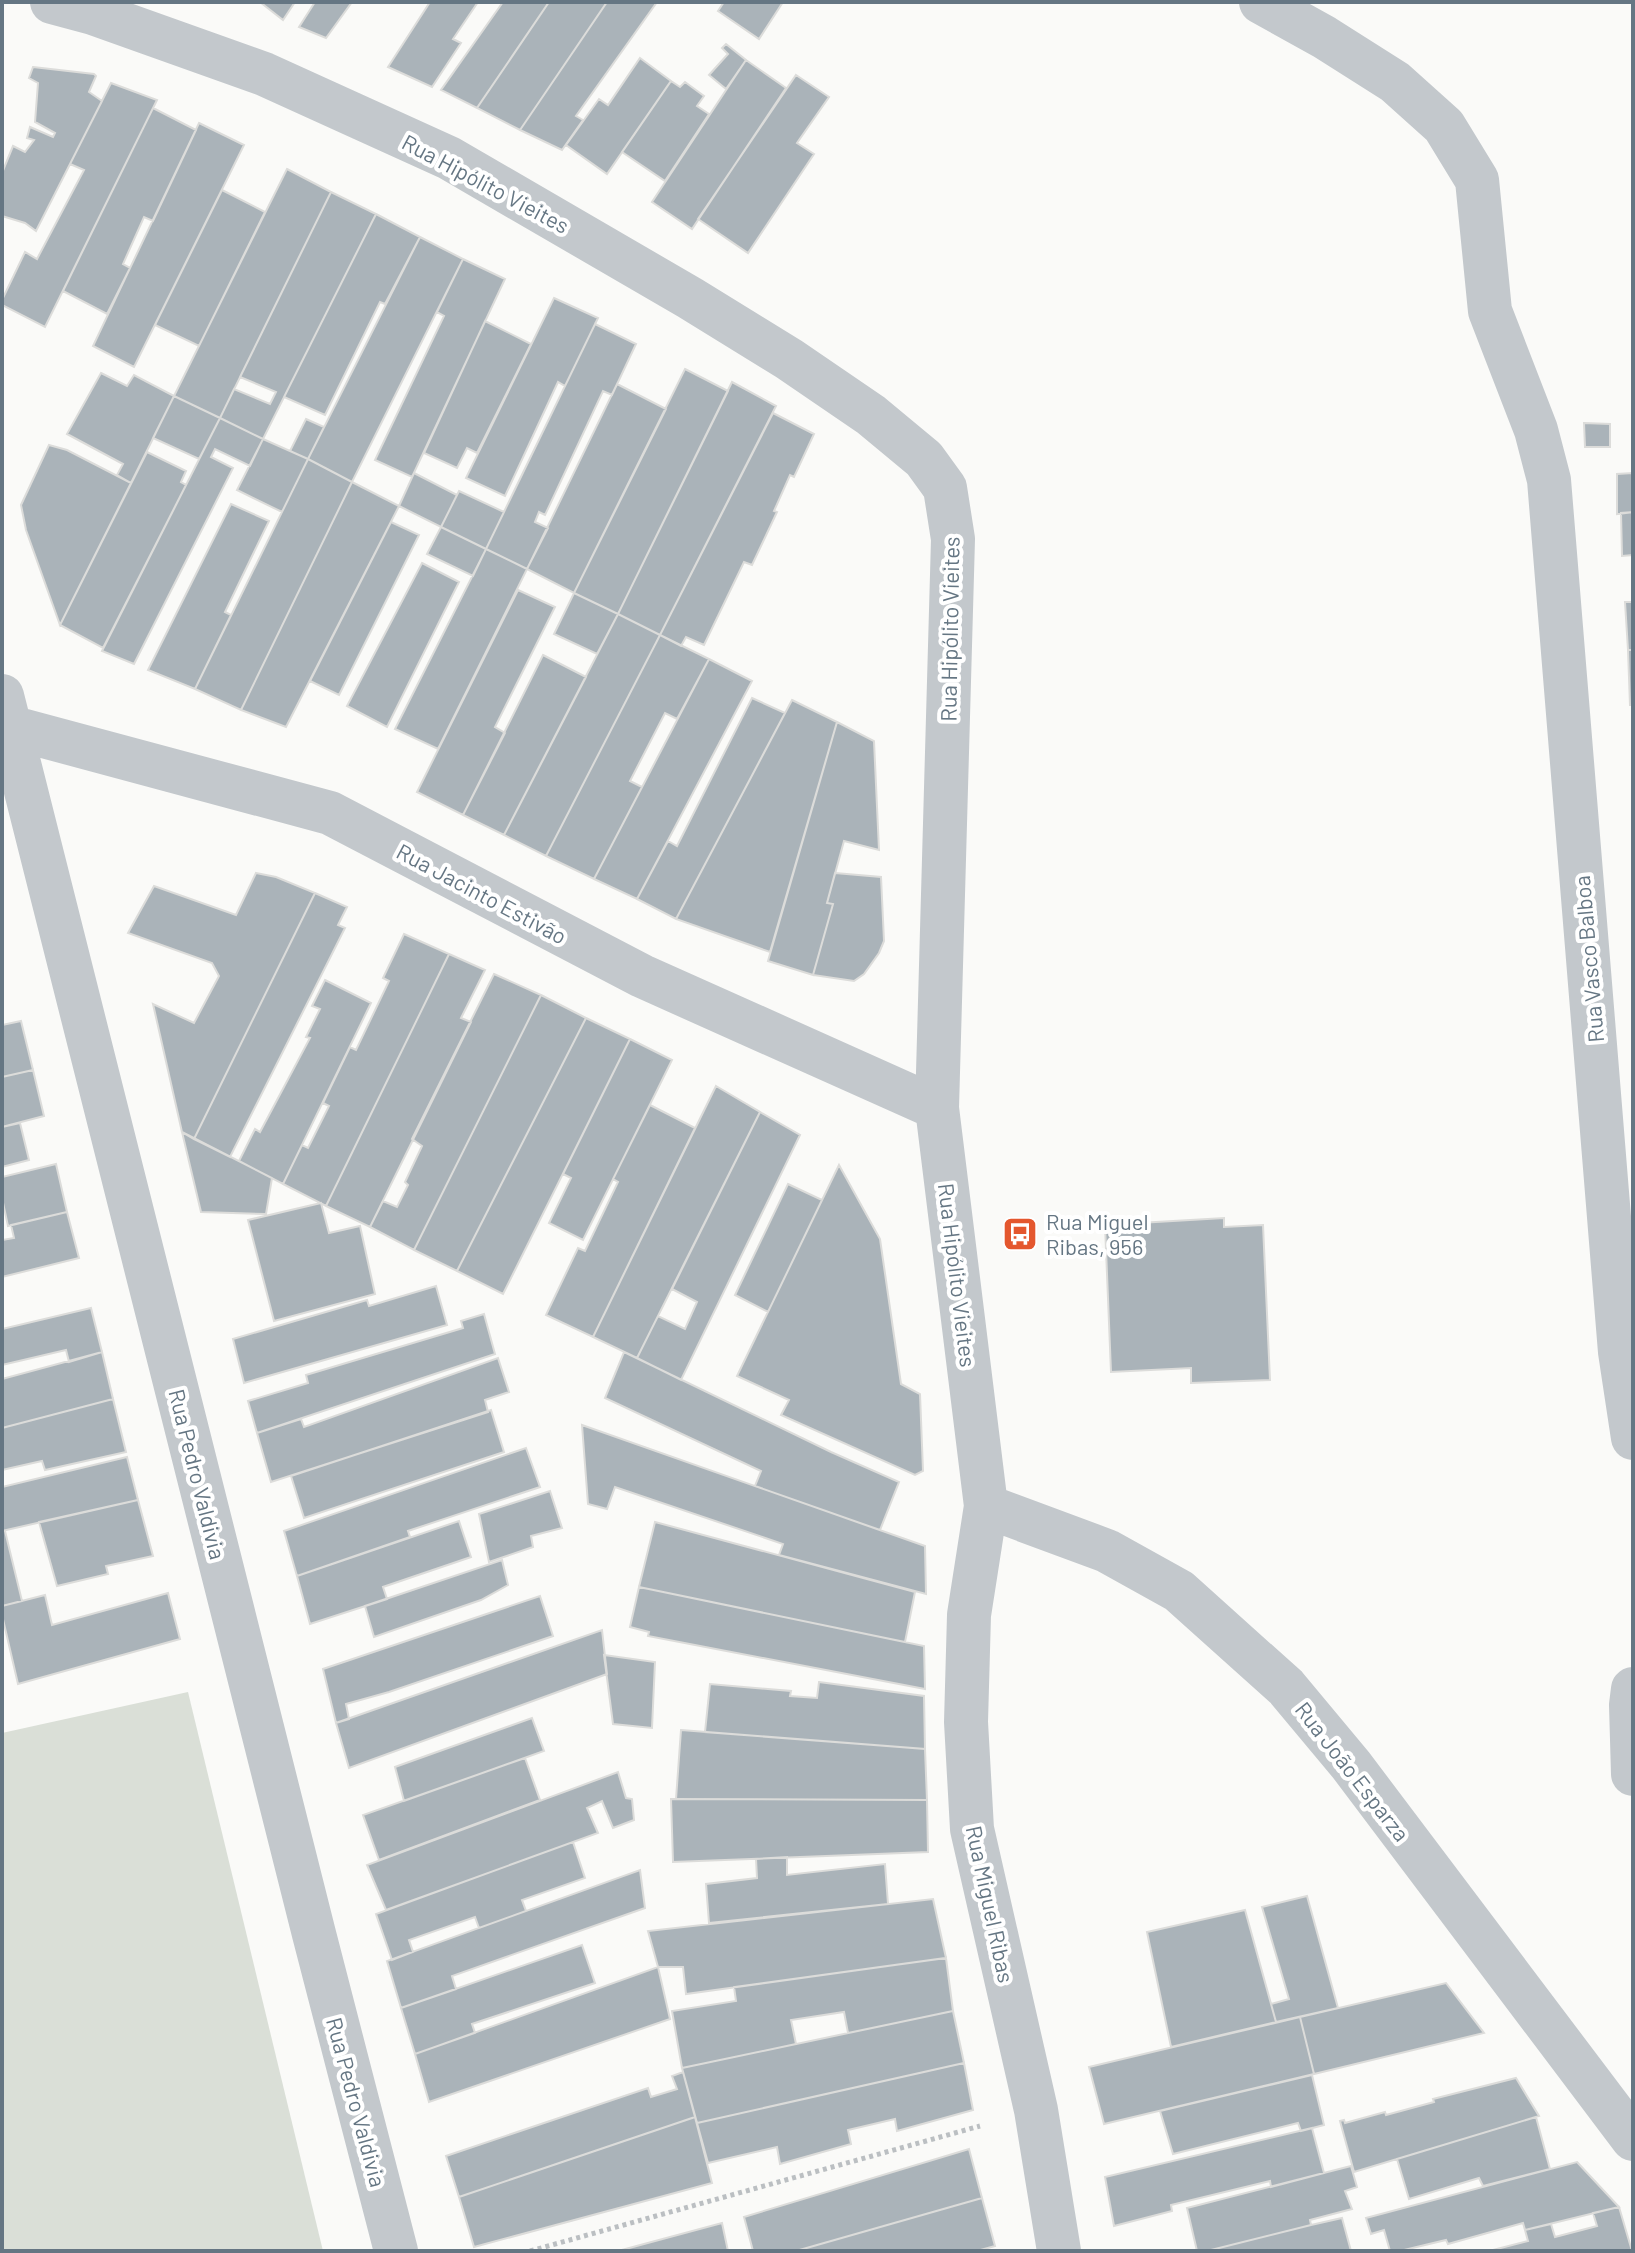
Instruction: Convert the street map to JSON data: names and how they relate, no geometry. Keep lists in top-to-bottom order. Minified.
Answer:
{"streets":{"street":["Rua Hipólito Vieites","Rua Jacinto Estivão","Rua Vasco Balboa","Rua Pedro Valdivia","Rua João Esparza","Rua Miguel Ribas"]},"crossings":[["Rua Hipólito Vieites","Rua Jacinto Estivão"],["Rua Hipólito Vieites","Rua João Esparza"],["Rua Hipólito Vieites","Rua Miguel Ribas"],["Rua Jacinto Estivão","Rua Pedro Valdivia"],["Rua João Esparza","Rua Miguel Ribas"]],"places":{"bus stop":["Rua Miguel Ribas, 956"]}}
